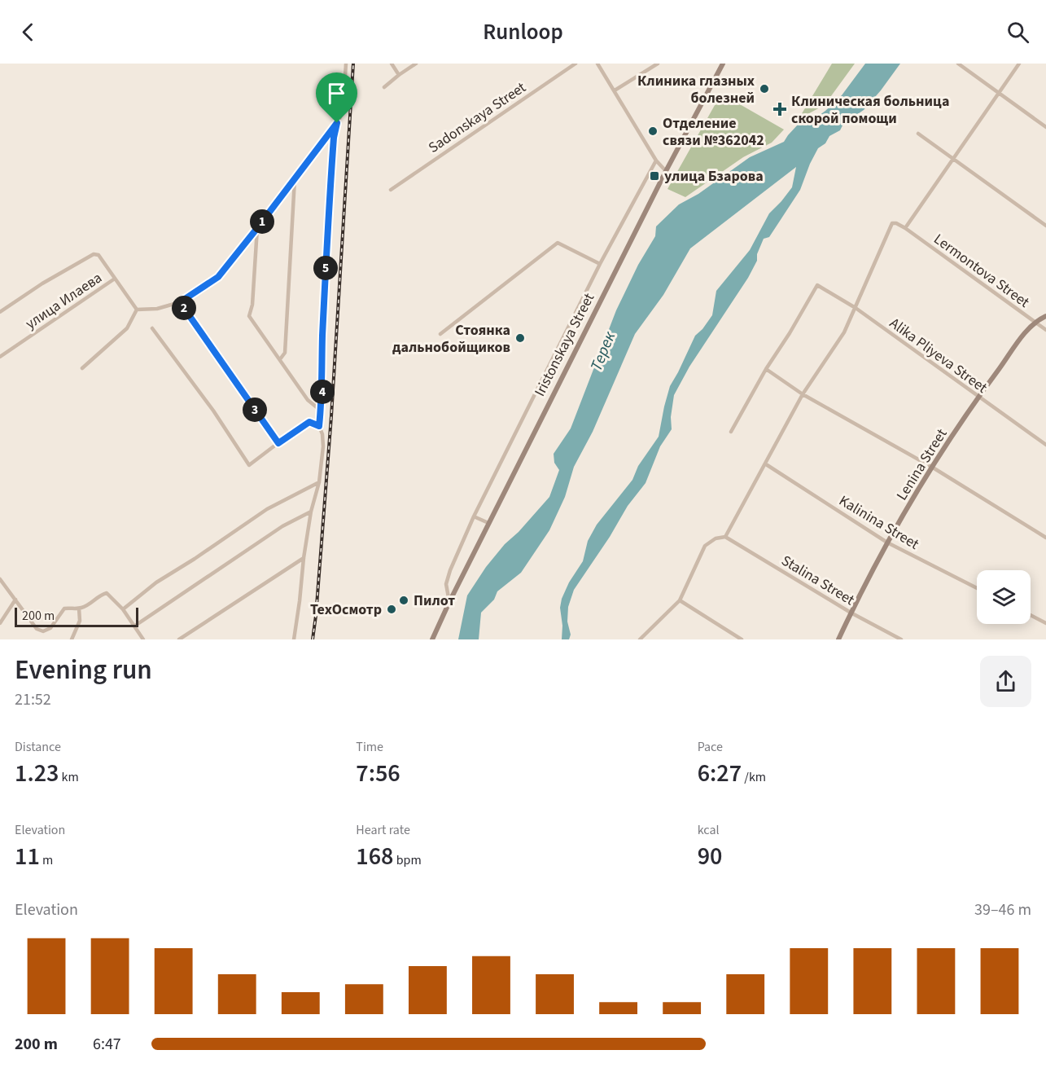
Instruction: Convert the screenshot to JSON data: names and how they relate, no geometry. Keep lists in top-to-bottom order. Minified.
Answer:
{"streets":{"main road":["Iristonskaya Street","Lenina Street"],"street":["Sadonskaya Street","Lermontova Street","улица Илаева","Alika Pliyeva Street","Kalinina Street","Stalina Street"]},"crossings":[["Lermontova Street","Lenina Street"],["Alika Pliyeva Street","Lenina Street"],["Lenina Street","Kalinina Street"],["Lenina Street","Stalina Street"]],"water":["Терек"],"places":{"other":["Клиника глазных болезней","Отделение связи №362042","Стоянка дальнобойщиков","Пилот","ТехОсмотр"],"health":["Клиническая больница скорой помощи"],"transit":["улица Бзарова"]},"scale_bar":"200 m","page":{"header":"Runloop","pins":["1","5","2","4","3"],"scale":"200 m","heading":["Evening run","21:52"],"stats":[["Distance","1.23 km"],["Time","7:56"],["Pace","6:27 /km"],["Elevation","11 m"],["Heart rate","168 bpm"],["kcal","90"]],"chart":["Elevation","39–46 m"],"list":[{"name":"200 m","note":"6:47"}]}}
